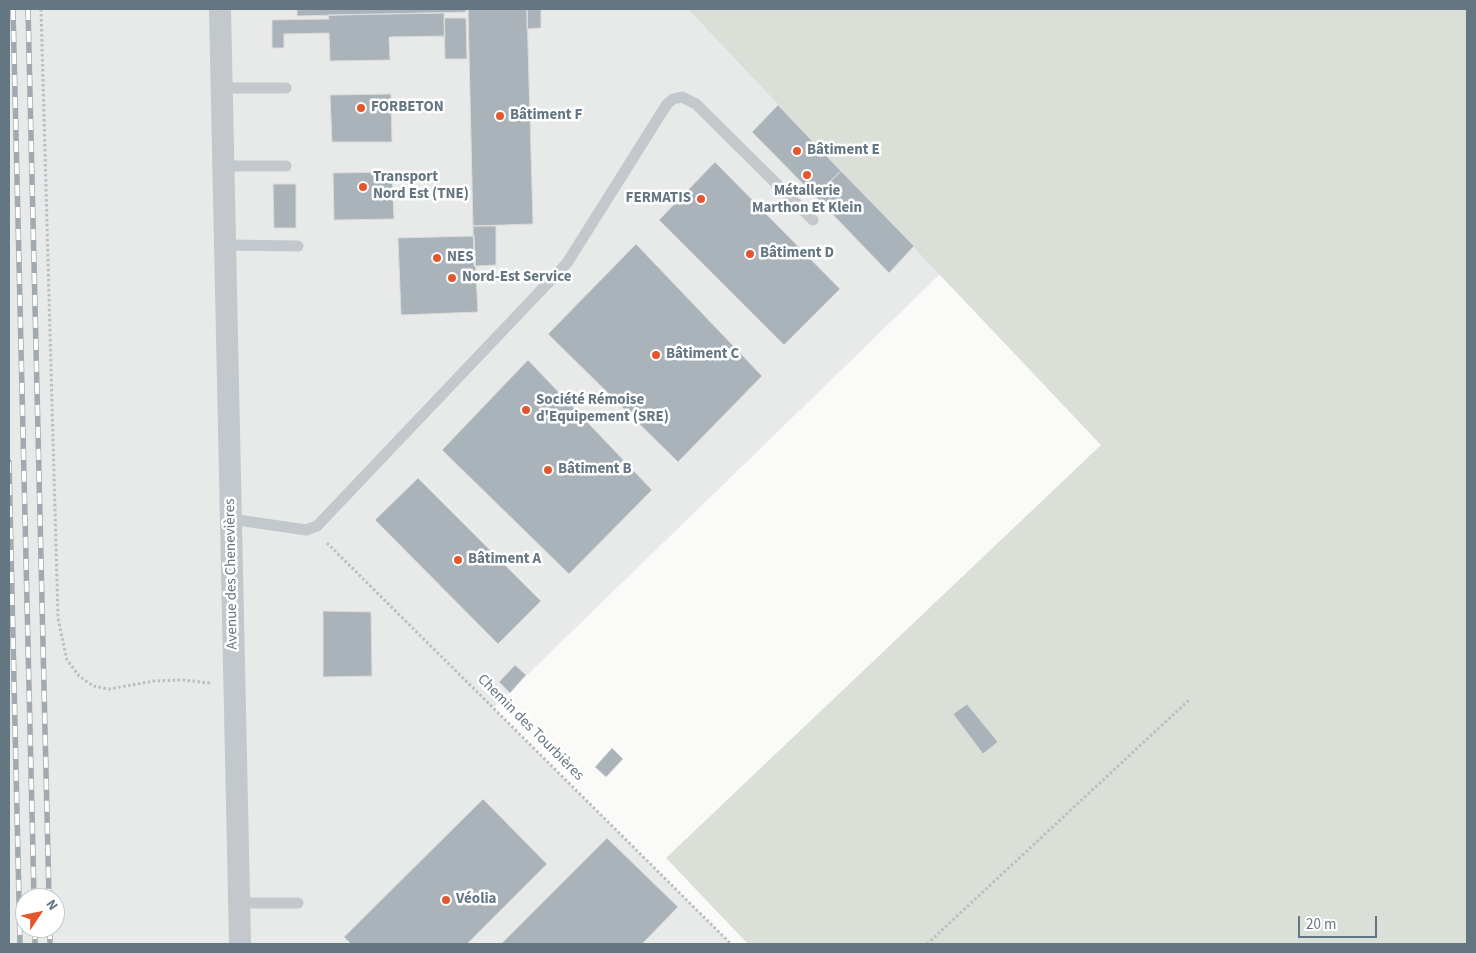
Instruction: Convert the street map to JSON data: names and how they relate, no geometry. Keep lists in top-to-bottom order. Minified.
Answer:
{"streets":{"street":["Avenue des Chenevières"],"path":["Chemin des Tourbières"]},"places":["FORBETON","Bâtiment F","Bâtiment E","Métallerie Marthon Et Klein","Transport Nord Est (TNE)","FERMATIS","Bâtiment D","NES","Nord-Est Service","Bâtiment C","Société Rémoise d'Equipement (SRE)","Bâtiment B","Bâtiment A","Véolia"],"scale_bar":"20 m","north":"top right"}
